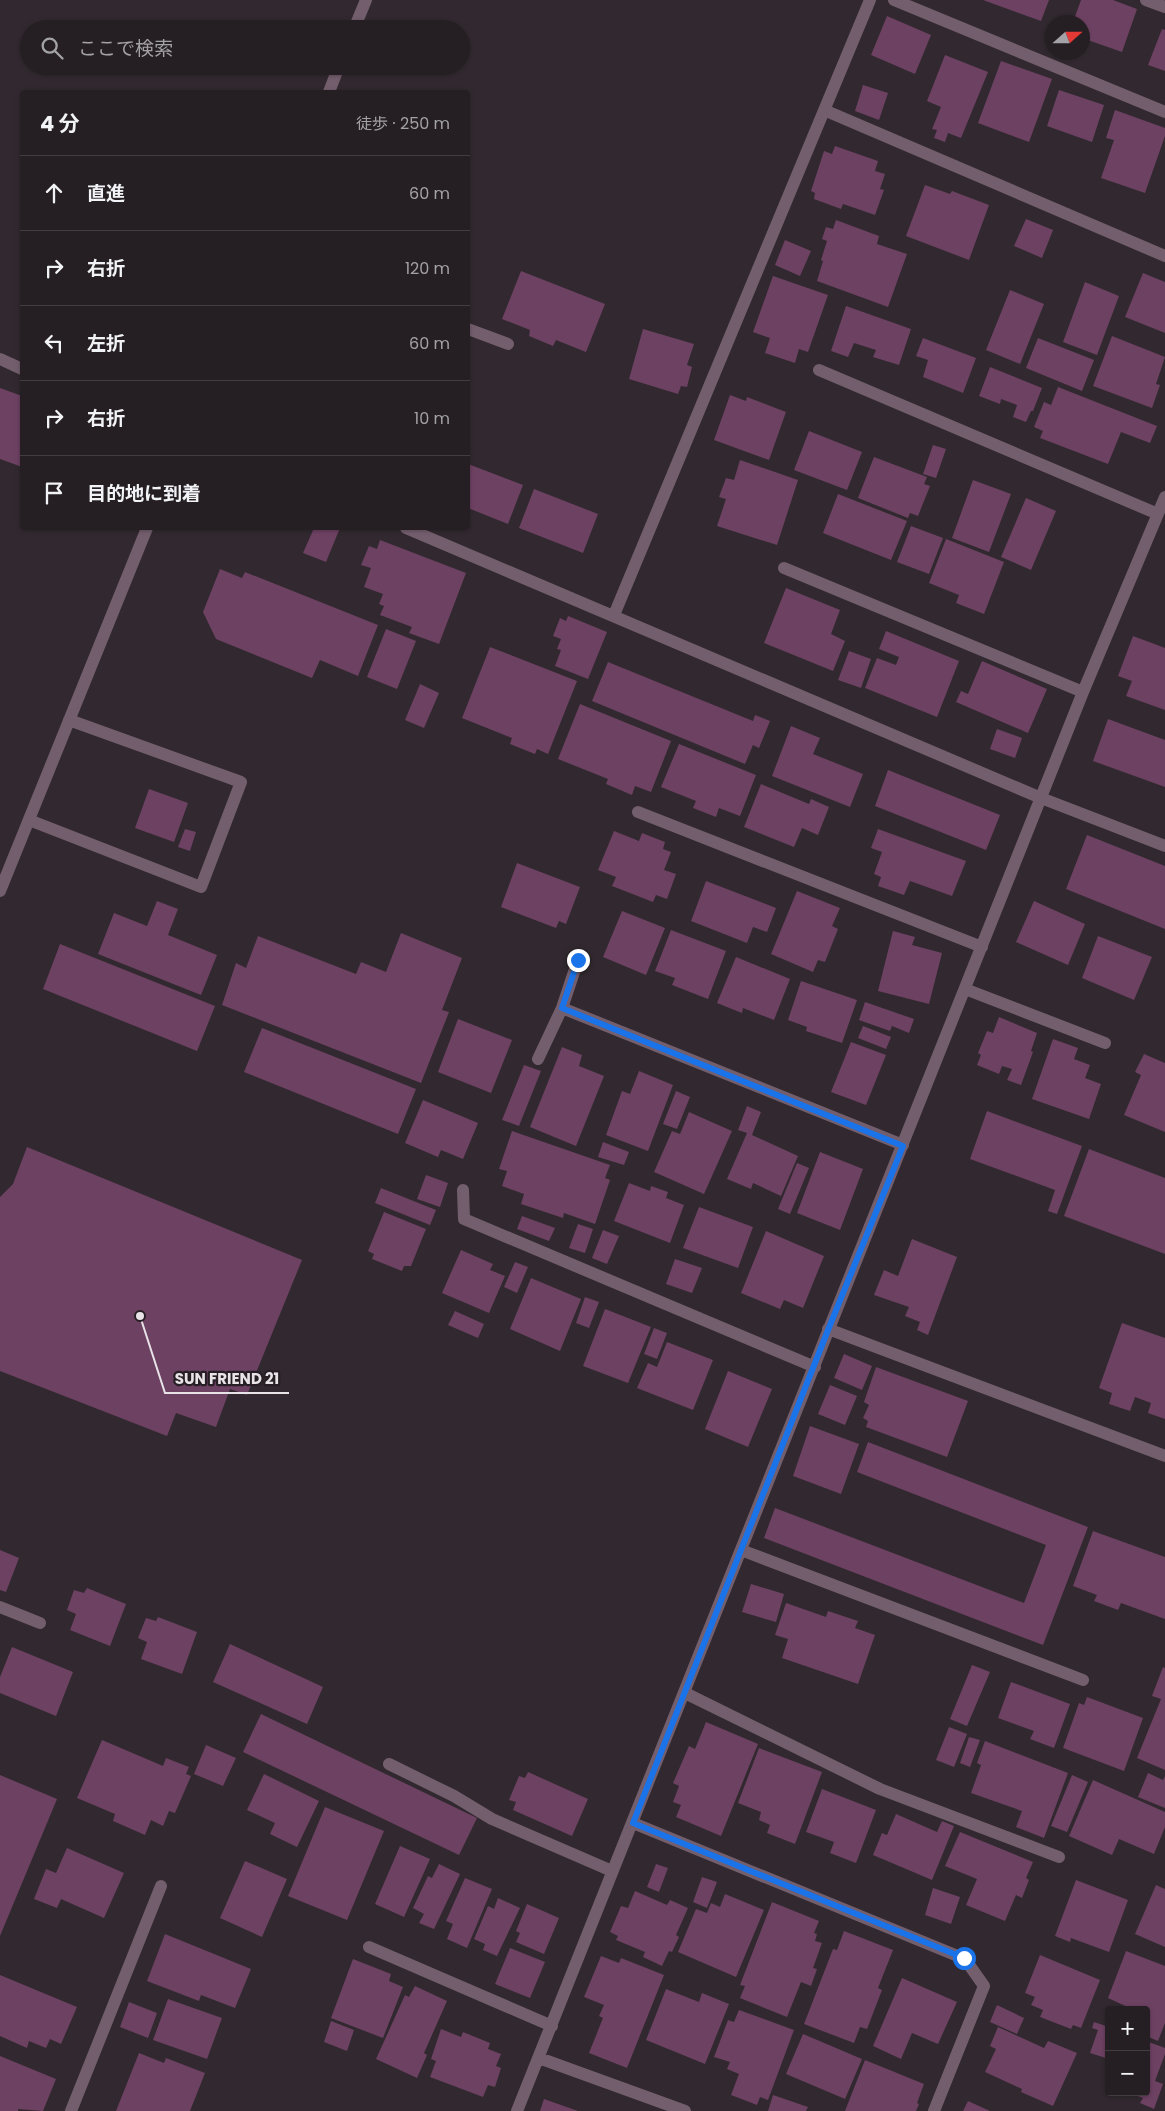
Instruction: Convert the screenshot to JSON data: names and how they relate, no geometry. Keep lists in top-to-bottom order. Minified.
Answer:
{"places":["SUN FRIEND 21"],"north":"right","page":{"search":"ここで検索","heading":["4 分","徒歩 · 250 m"],"list":[["直進","60 m"],["右折","120 m"],["左折","60 m"],["右折","10 m"],"目的地に到着"],"map_buttons":["+","−"]}}
